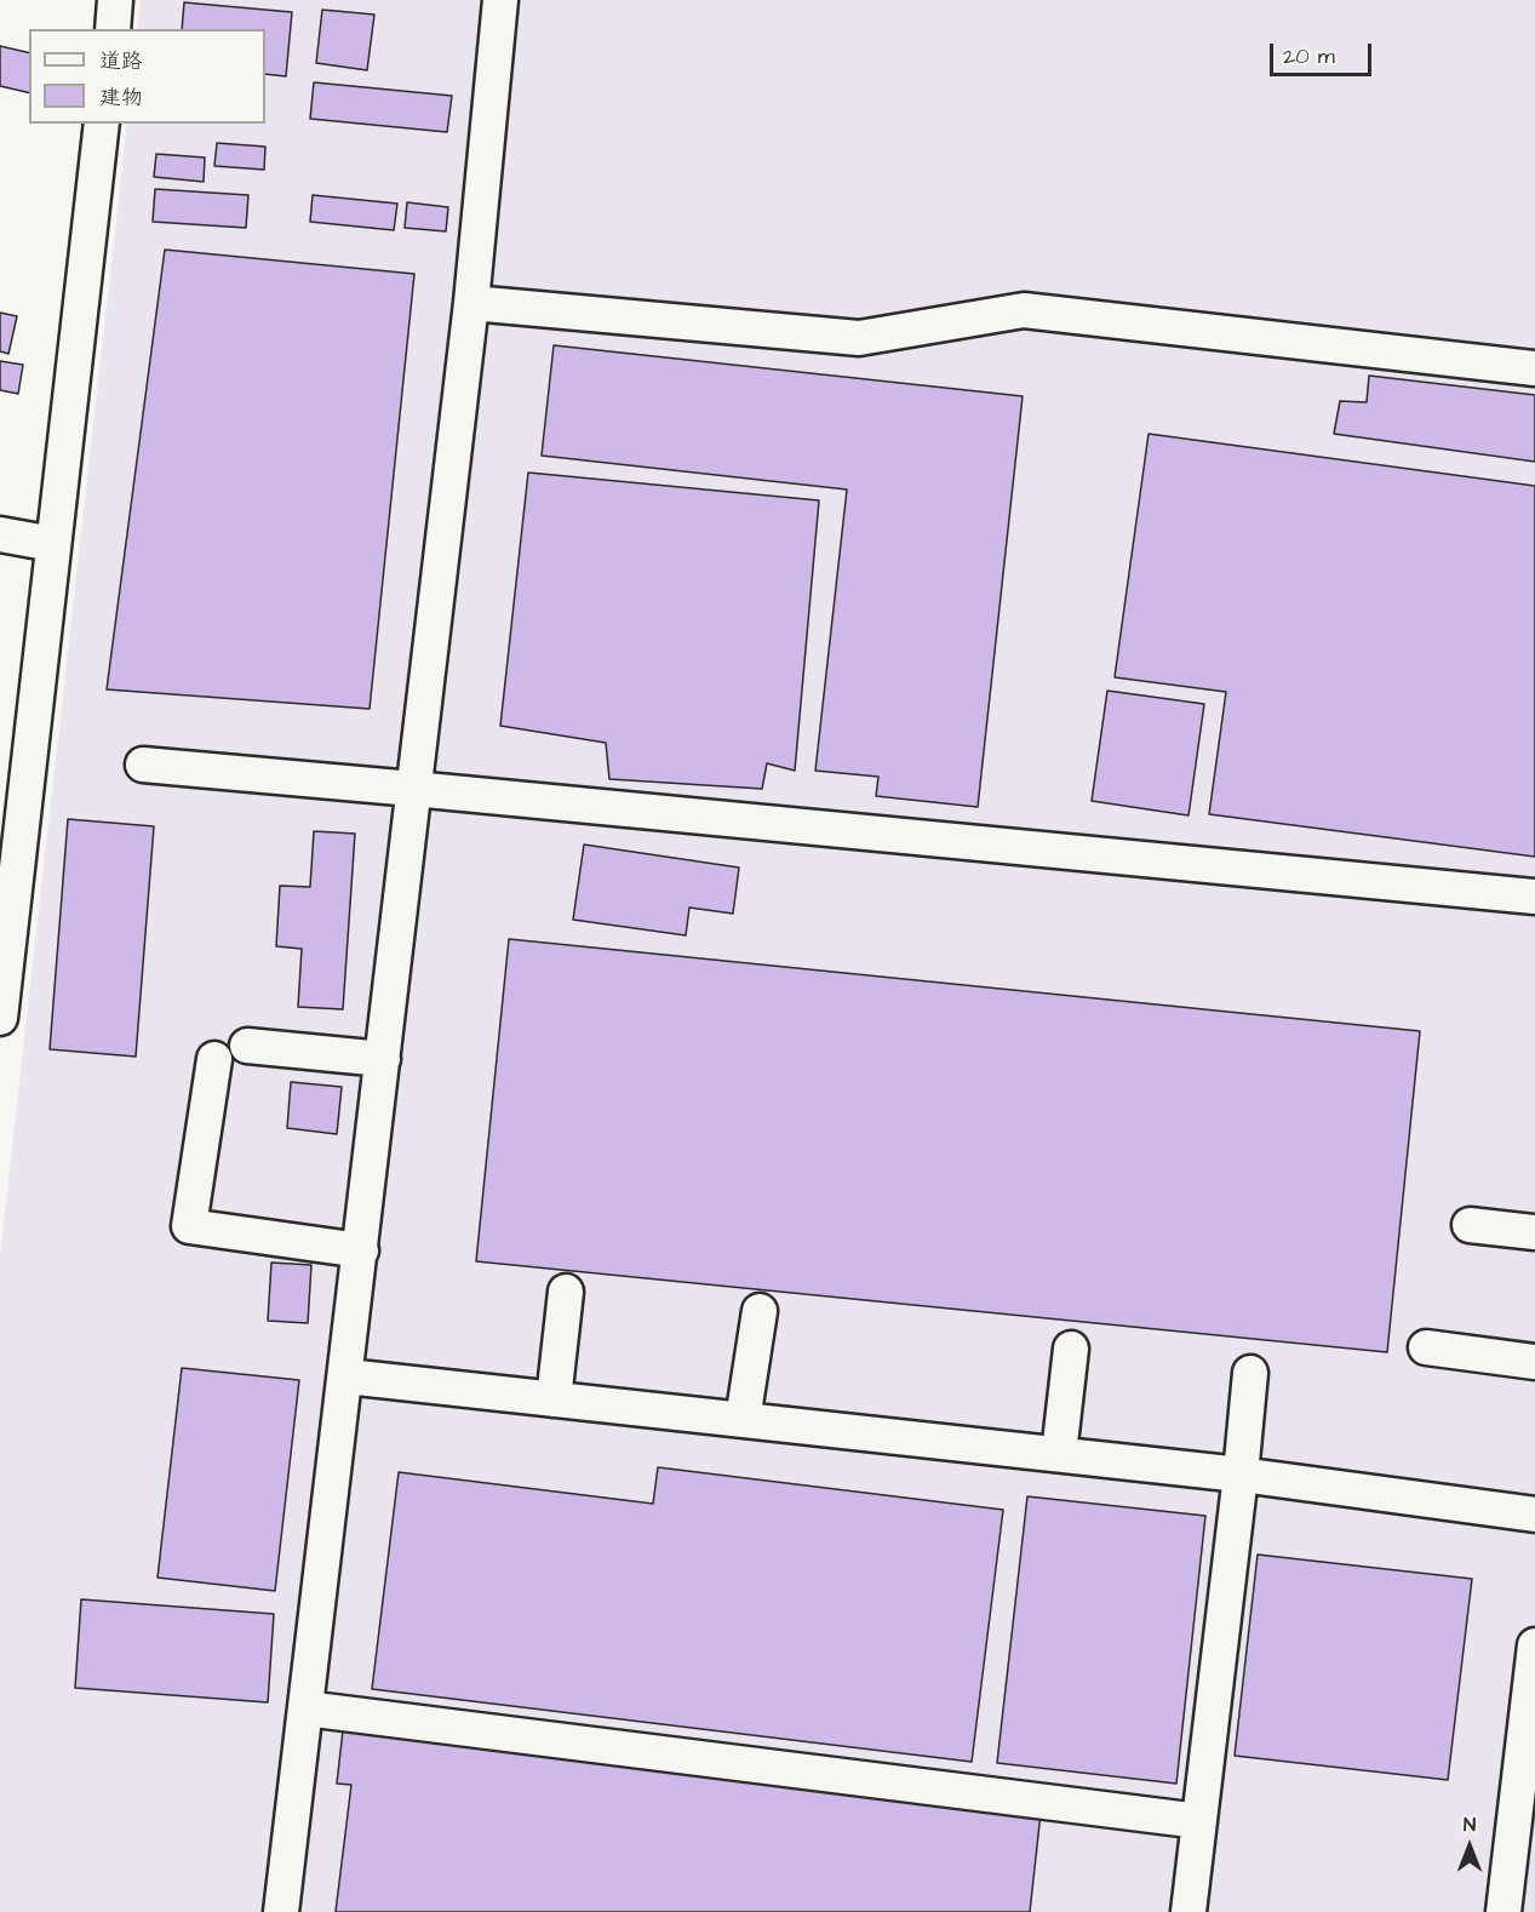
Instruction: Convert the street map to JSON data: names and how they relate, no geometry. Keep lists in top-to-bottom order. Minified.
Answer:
{"legend":["道路","建物"],"scale_bar":"20 m","north":"top"}
